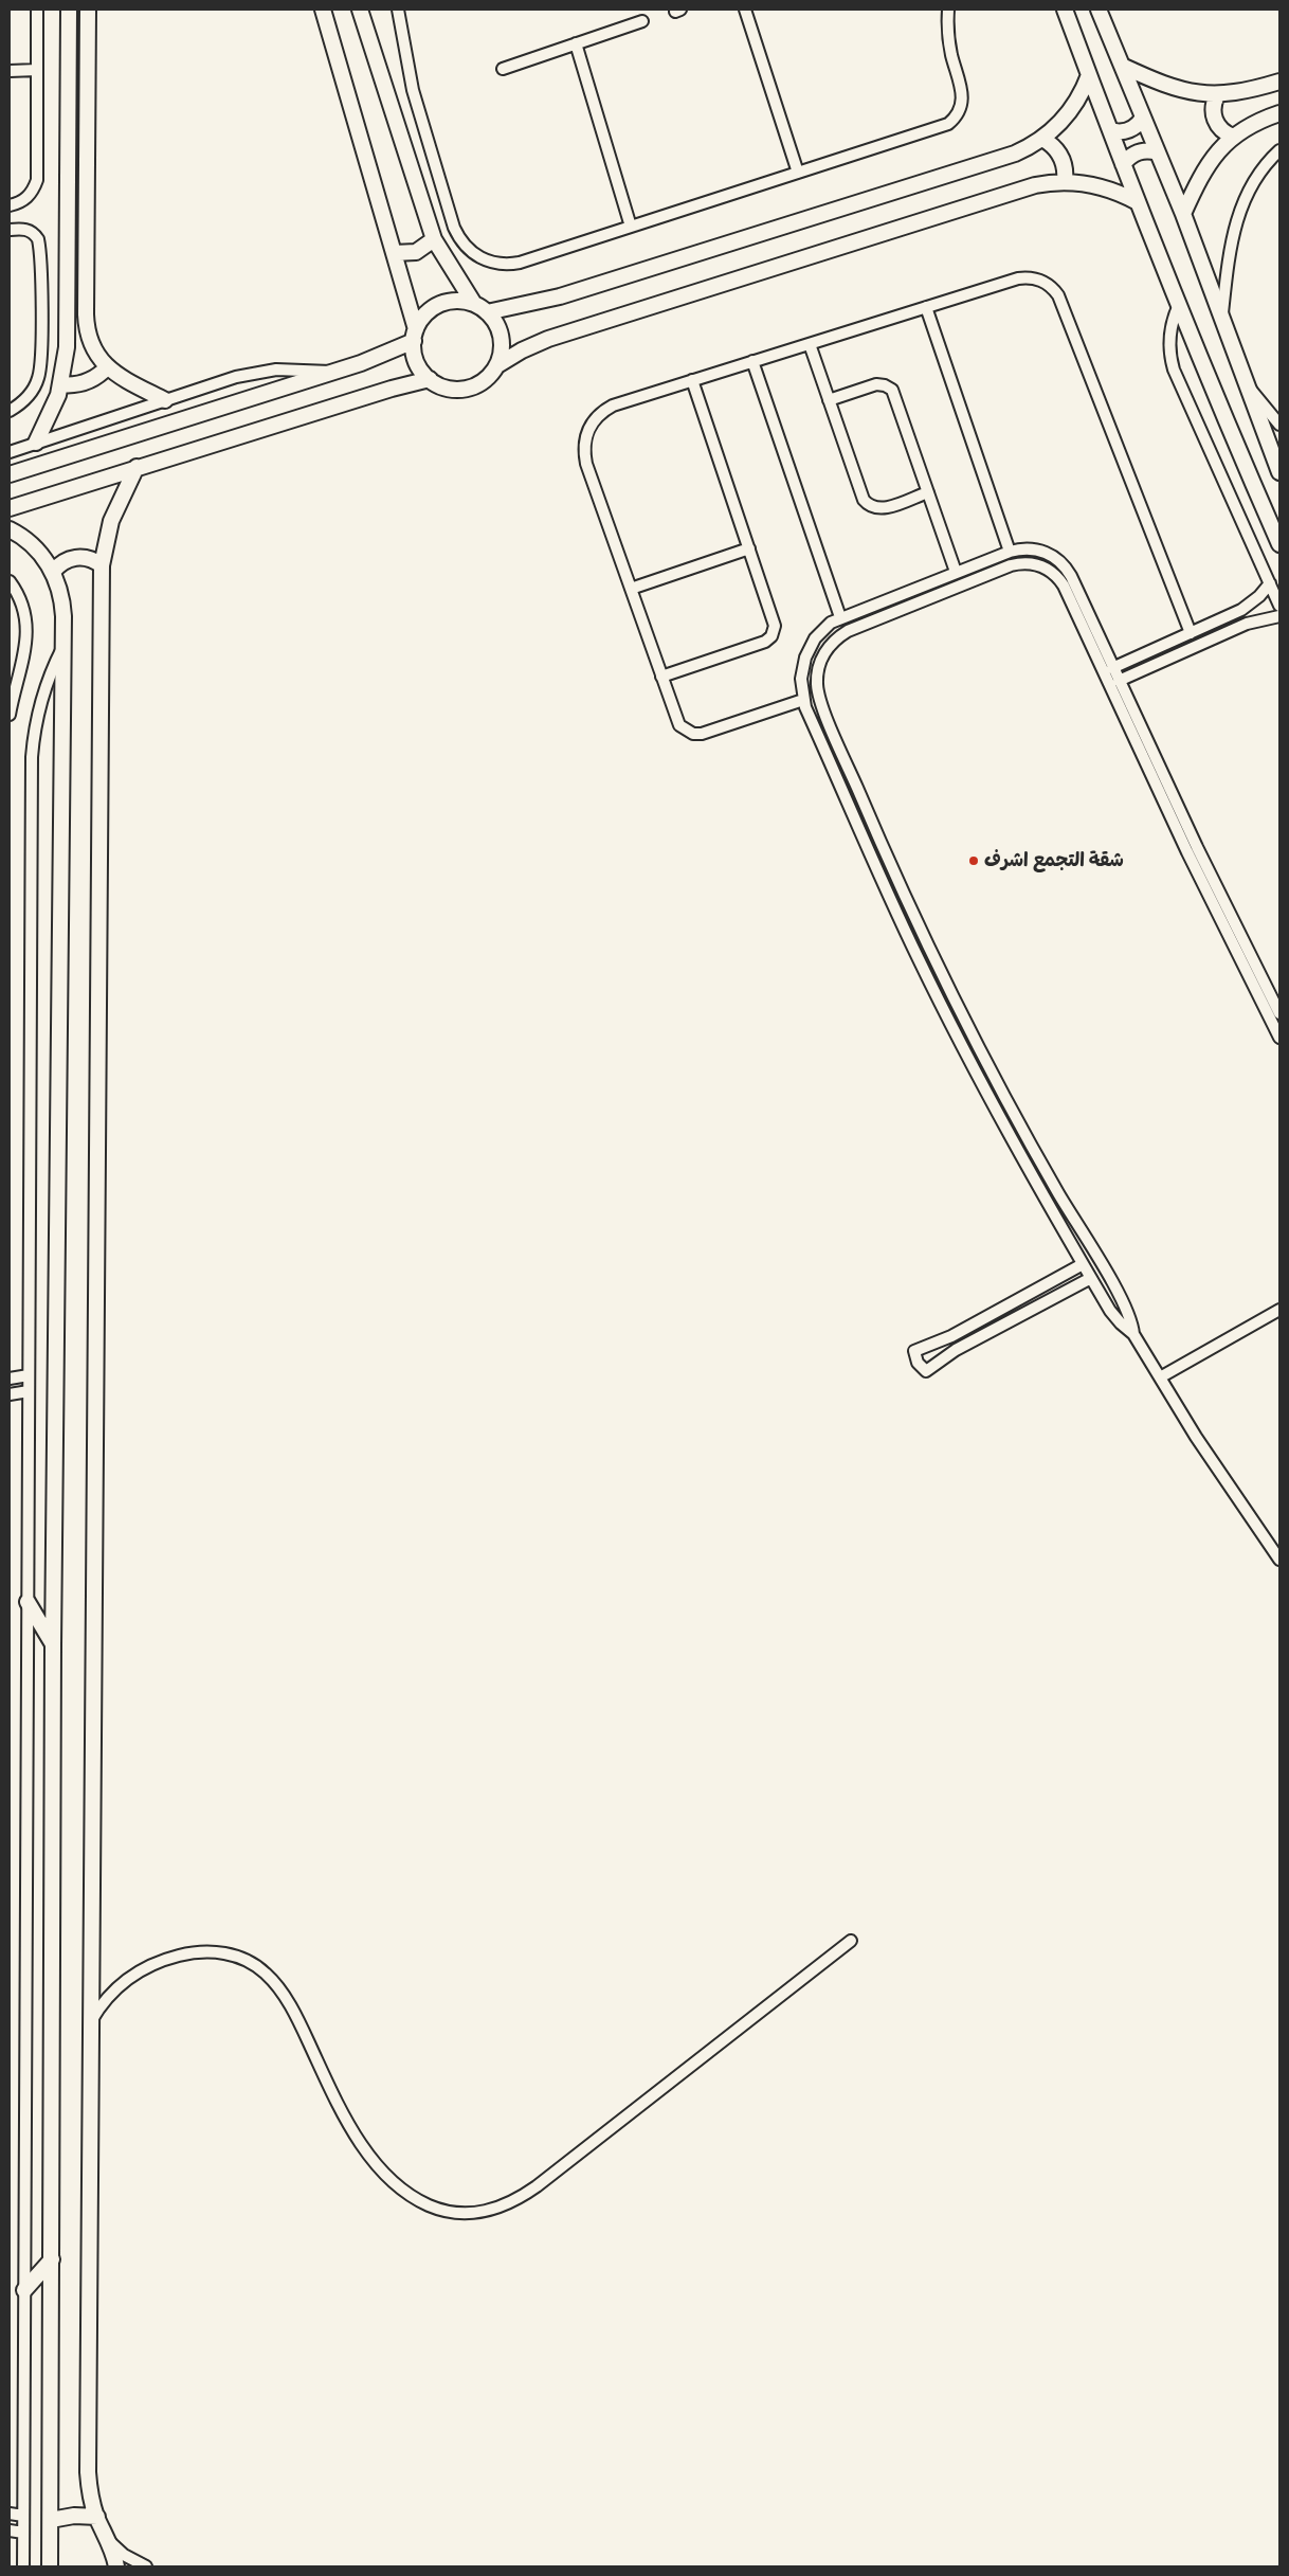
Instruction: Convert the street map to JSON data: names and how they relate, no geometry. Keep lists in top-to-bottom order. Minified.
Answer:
{"places":["شقة التجمع اشرف"]}
